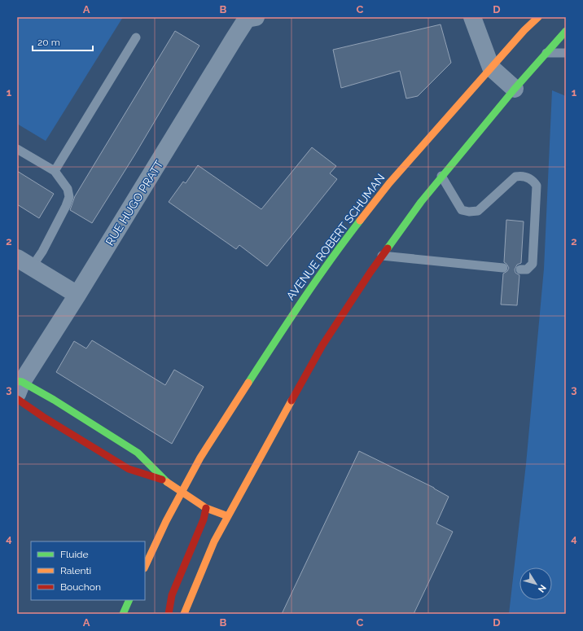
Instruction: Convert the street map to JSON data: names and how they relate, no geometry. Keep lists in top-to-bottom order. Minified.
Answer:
{"streets":{"main road":["AVENUE ROBERT SCHUMAN"],"street":["RUE HUGO PRATT"]},"legend":["Fluide","Ralenti","Bouchon"],"scale_bar":"20 m","north":"bottom right","grid":{"columns":["A","B","C","D"],"rows":["1","2","3","4"]}}
